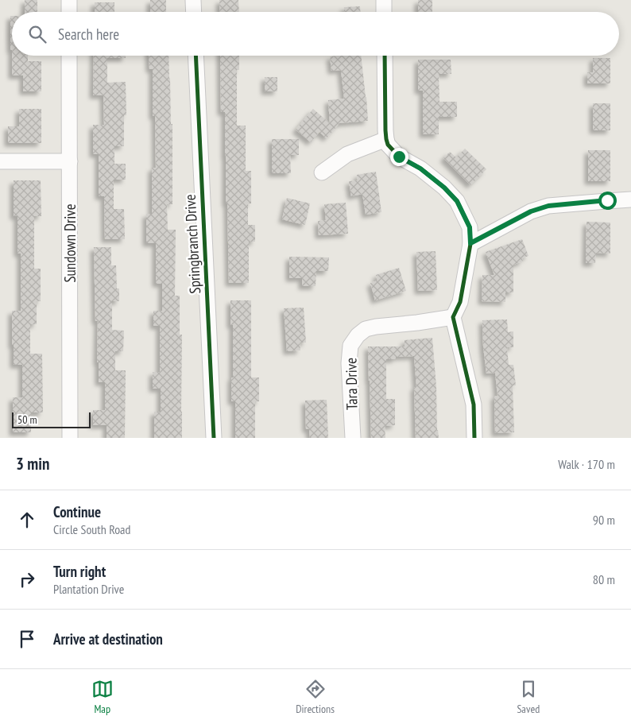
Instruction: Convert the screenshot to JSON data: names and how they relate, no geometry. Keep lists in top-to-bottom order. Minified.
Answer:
{"streets":{"street":["Sundown Drive","Springbranch Drive","Tara Drive"]},"scale_bar":"50 m","page":{"search":"Search here","scale":"50 m","heading":["3 min","Walk · 170 m"],"list":[["Continue","Circle South Road","90 m"],["Turn right","Plantation Drive","80 m"],"Arrive at destination"],"nav":["Map","Directions","Saved"]}}
